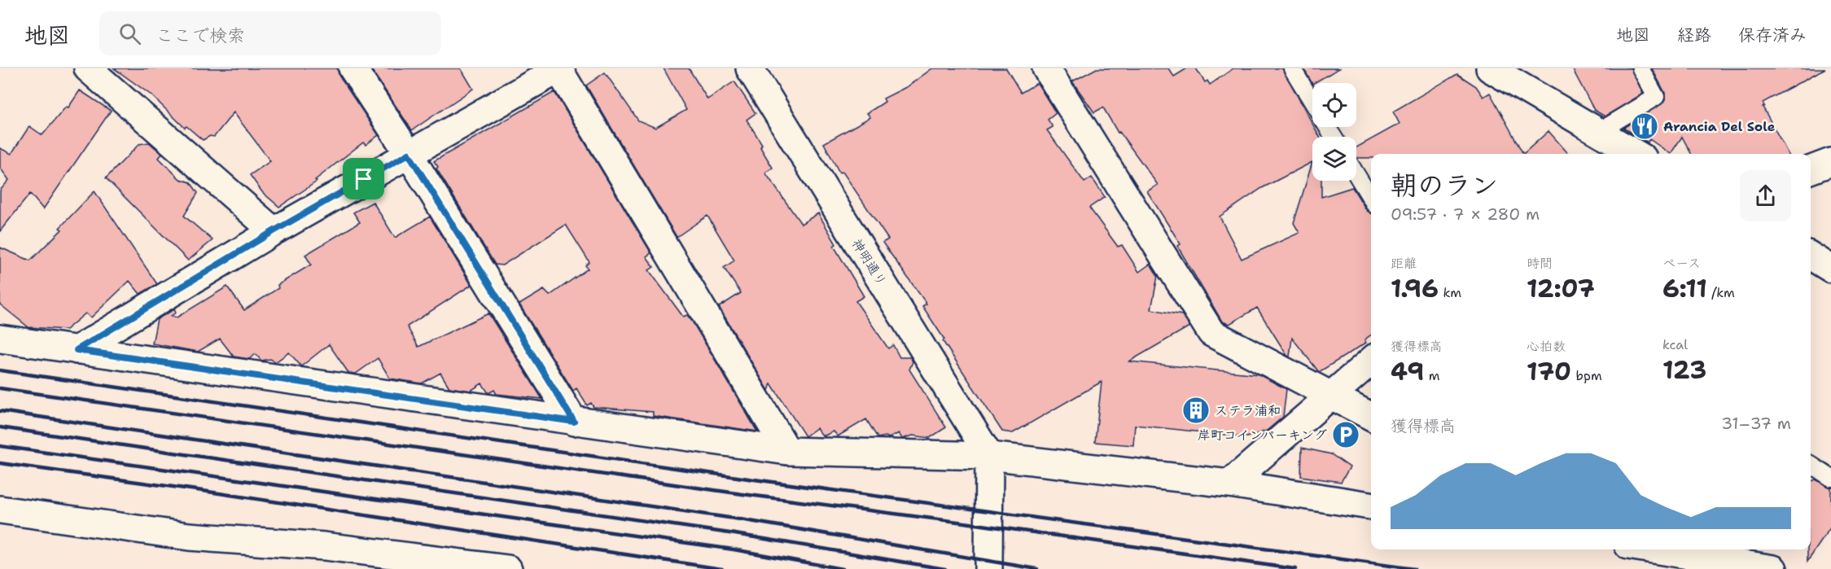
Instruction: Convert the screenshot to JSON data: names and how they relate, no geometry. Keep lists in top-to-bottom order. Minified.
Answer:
{"streets":{"street":["神明通り"]},"places":{"restaurant":["Arancia Del Sole"],"building":["ステラ浦和"],"parking":["岸町コインパーキング"]},"page":{"header":"地図","search":"ここで検索","nav":["地図","経路","保存済み"],"heading":["朝のラン","09:57 · 7 × 280 m"],"stats":[["距離","1.96 km"],["時間","12:07"],["ペース","6:11 /km"],["獲得標高","49 m"],["心拍数","170 bpm"],["kcal","123"]],"chart":["獲得標高","31–37 m"]}}
